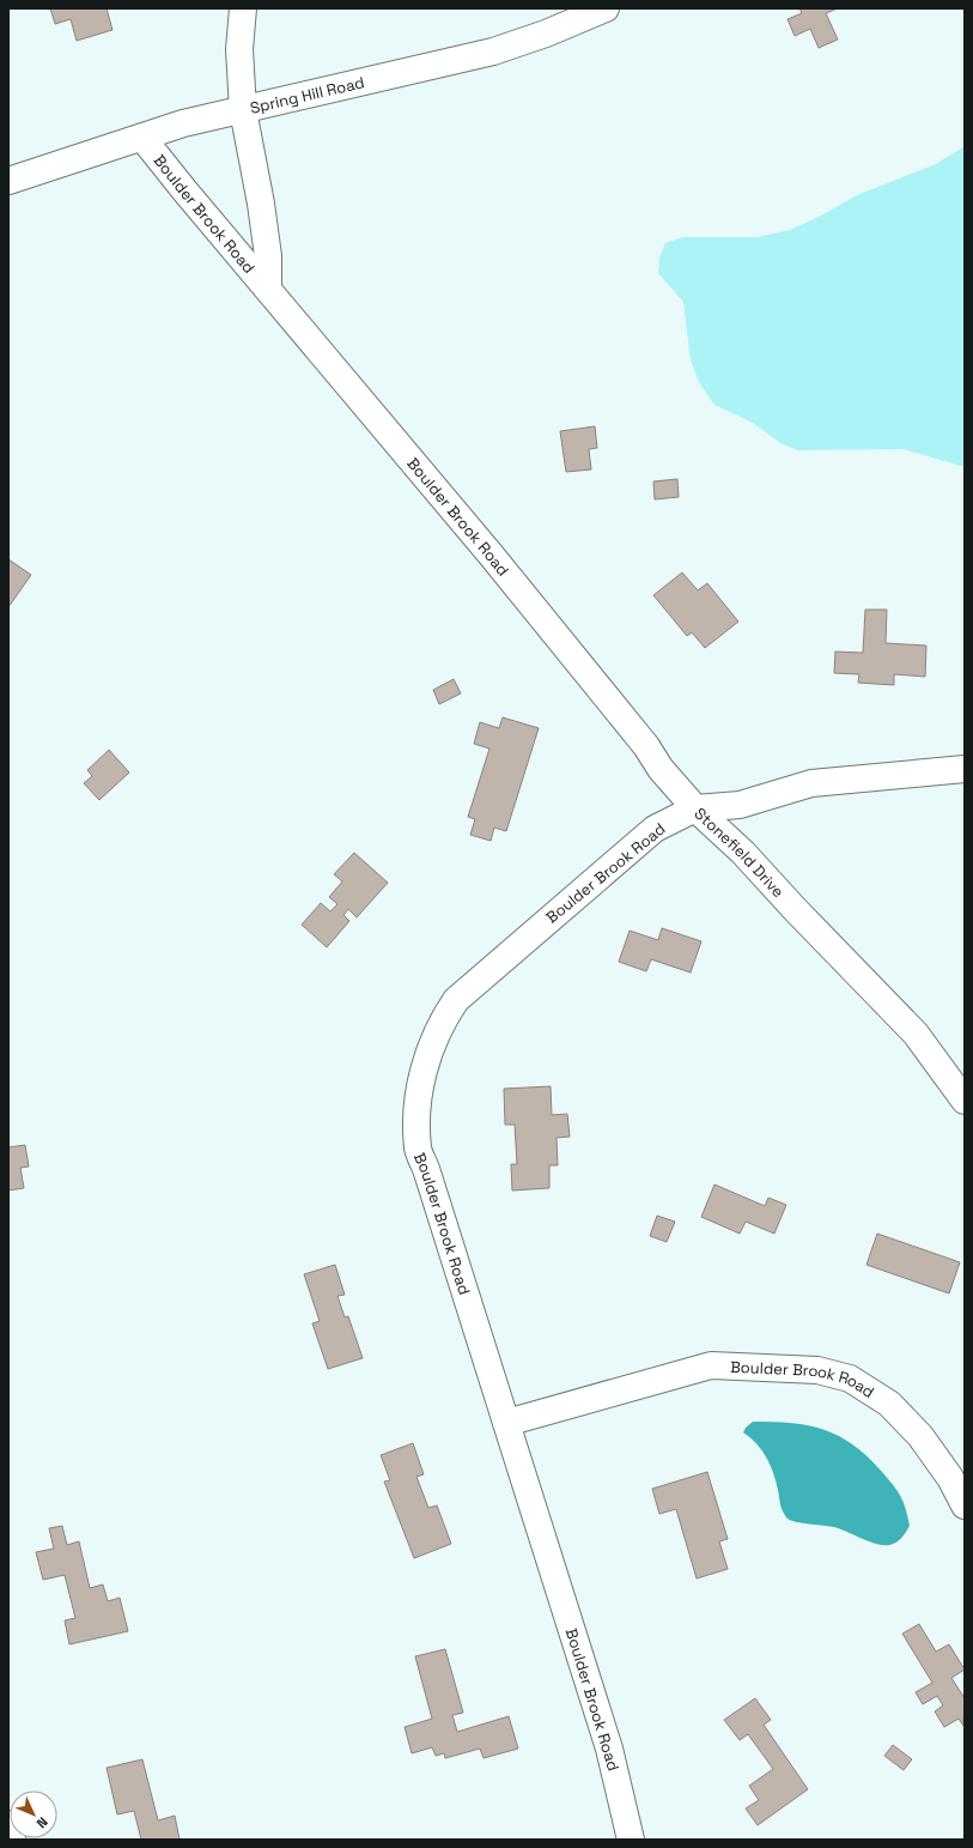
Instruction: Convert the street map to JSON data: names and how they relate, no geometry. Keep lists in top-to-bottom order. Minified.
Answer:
{"streets":{"street":["Spring Hill Road","Boulder Brook Road","Stonefield Drive"]},"crossings":[["Spring Hill Road","Boulder Brook Road"],["Boulder Brook Road","Stonefield Drive"]],"north":"bottom right"}
